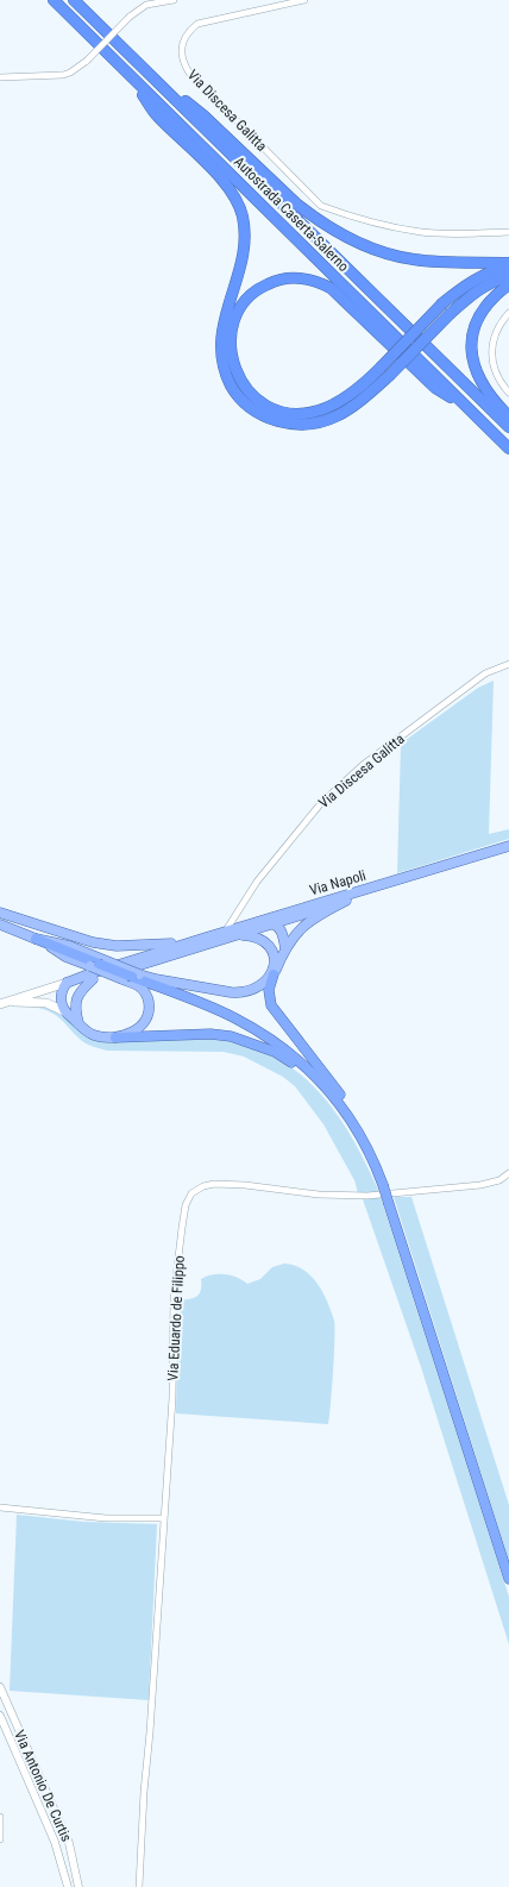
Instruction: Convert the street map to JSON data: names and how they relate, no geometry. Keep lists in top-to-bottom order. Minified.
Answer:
{"streets":{"highway":["Autostrada Caserta-Salerno"],"main road":["Via Napoli"],"street":["Via Discesa Galitta","Via Eduardo de Filippo","Via Antonio De Curtis"]},"crossings":[["Via Discesa Galitta","Via Napoli"]]}
